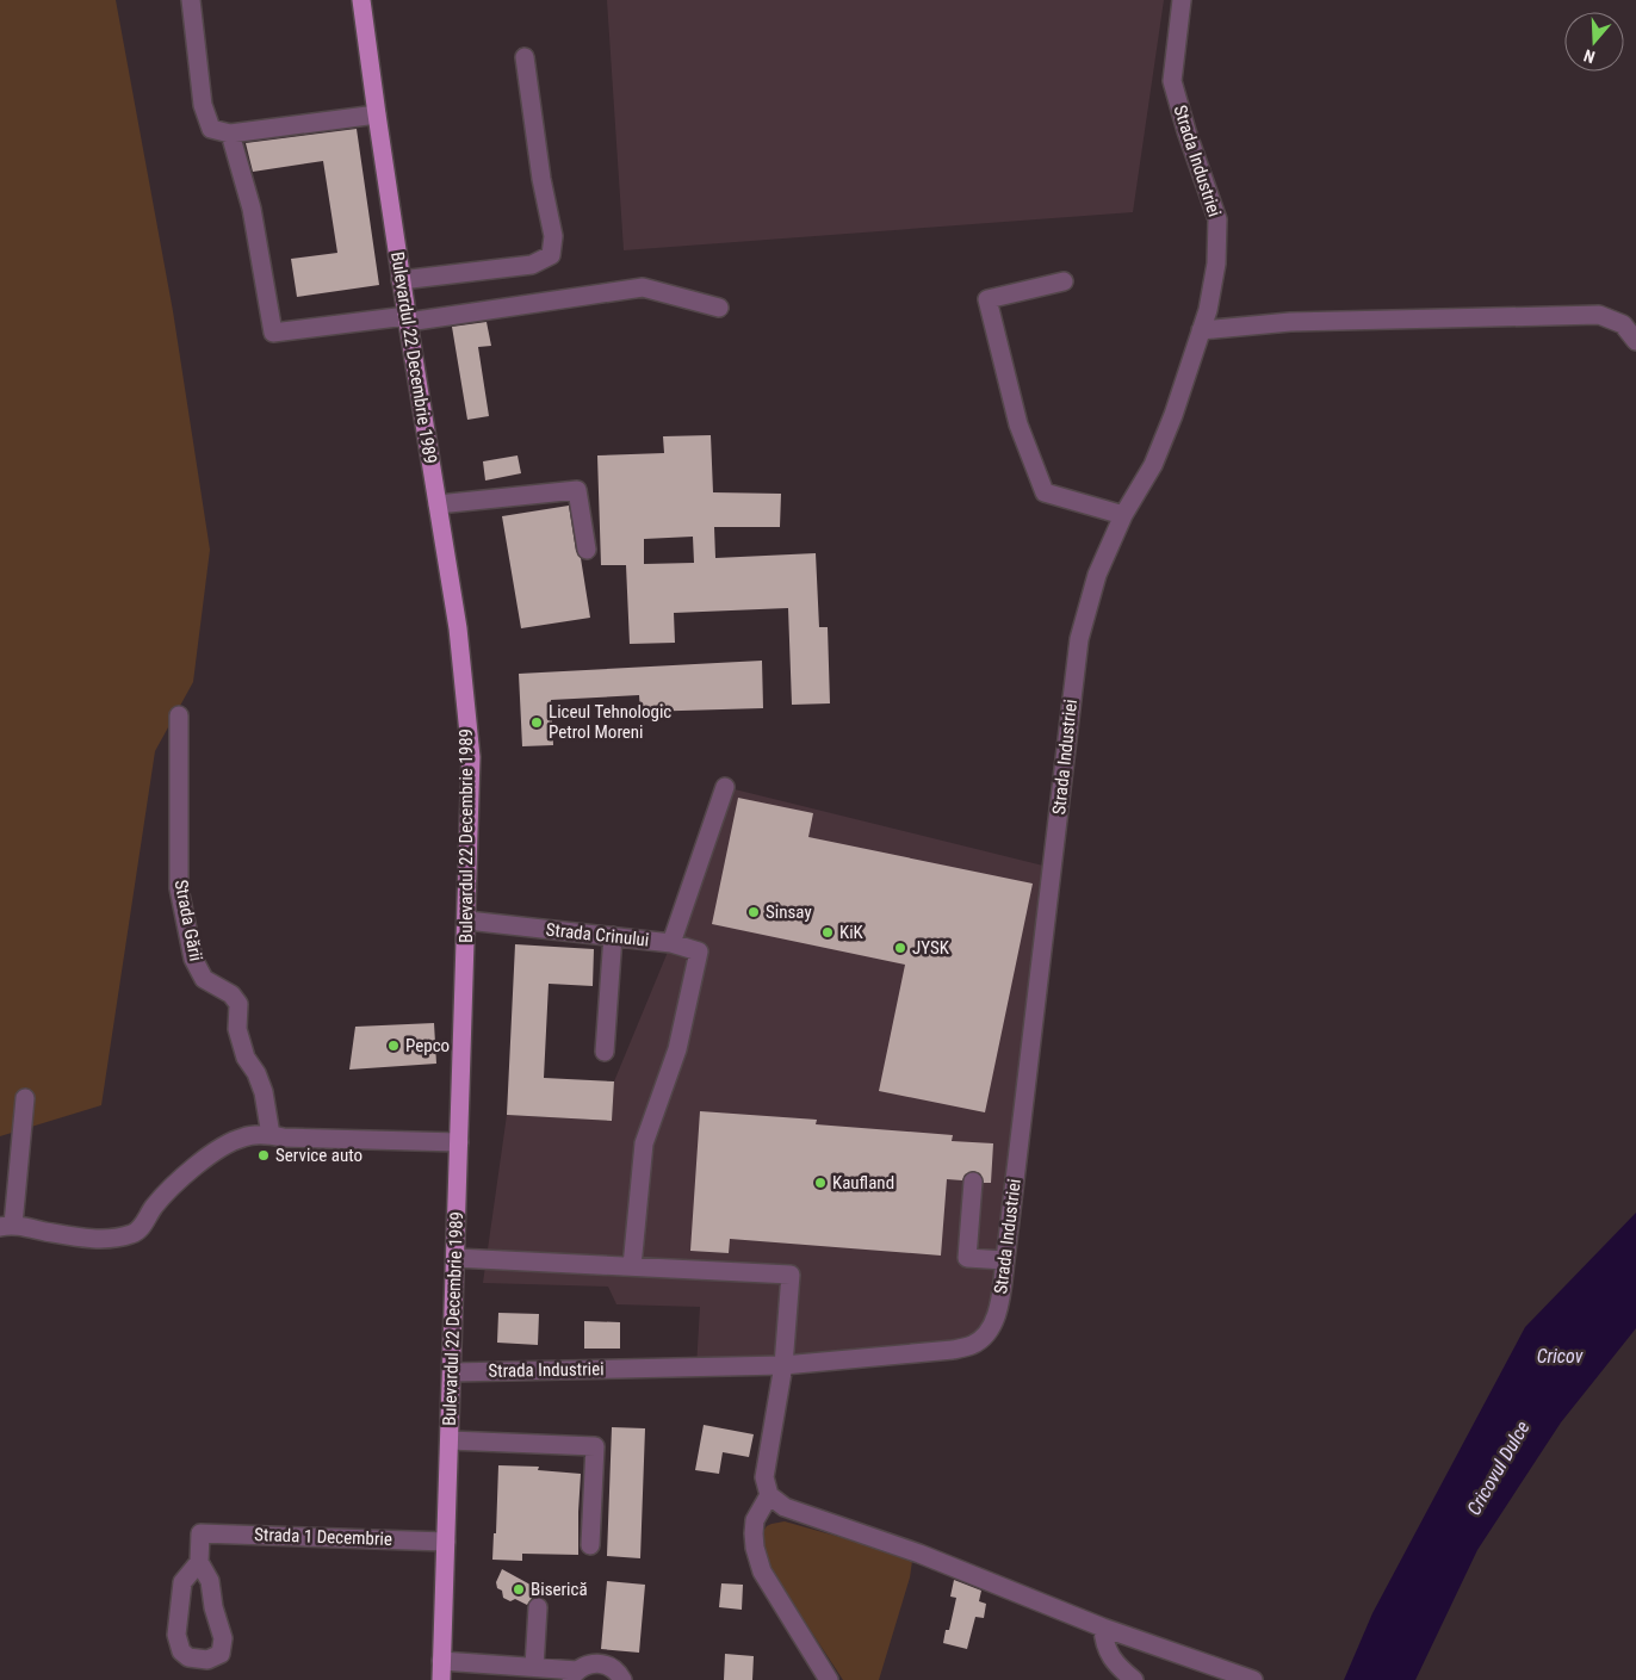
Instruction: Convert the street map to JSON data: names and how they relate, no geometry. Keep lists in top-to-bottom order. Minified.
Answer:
{"streets":{"main road":["Bulevardul 22 Decembrie 1989"],"street":["Strada Industriei","Strada Gării","Strada Crinului","Strada 1 Decembrie"]},"crossings":[["Strada Industriei","Bulevardul 22 Decembrie 1989"],["Bulevardul 22 Decembrie 1989","Strada Crinului"],["Bulevardul 22 Decembrie 1989","Strada 1 Decembrie"]],"water":["Cricov","Cricovul Dulce"],"places":["Liceul Tehnologic Petrol Moreni","Sinsay","KiK","JYSK","Pepco","Service auto","Kaufland","Biserică"],"north":"bottom"}
